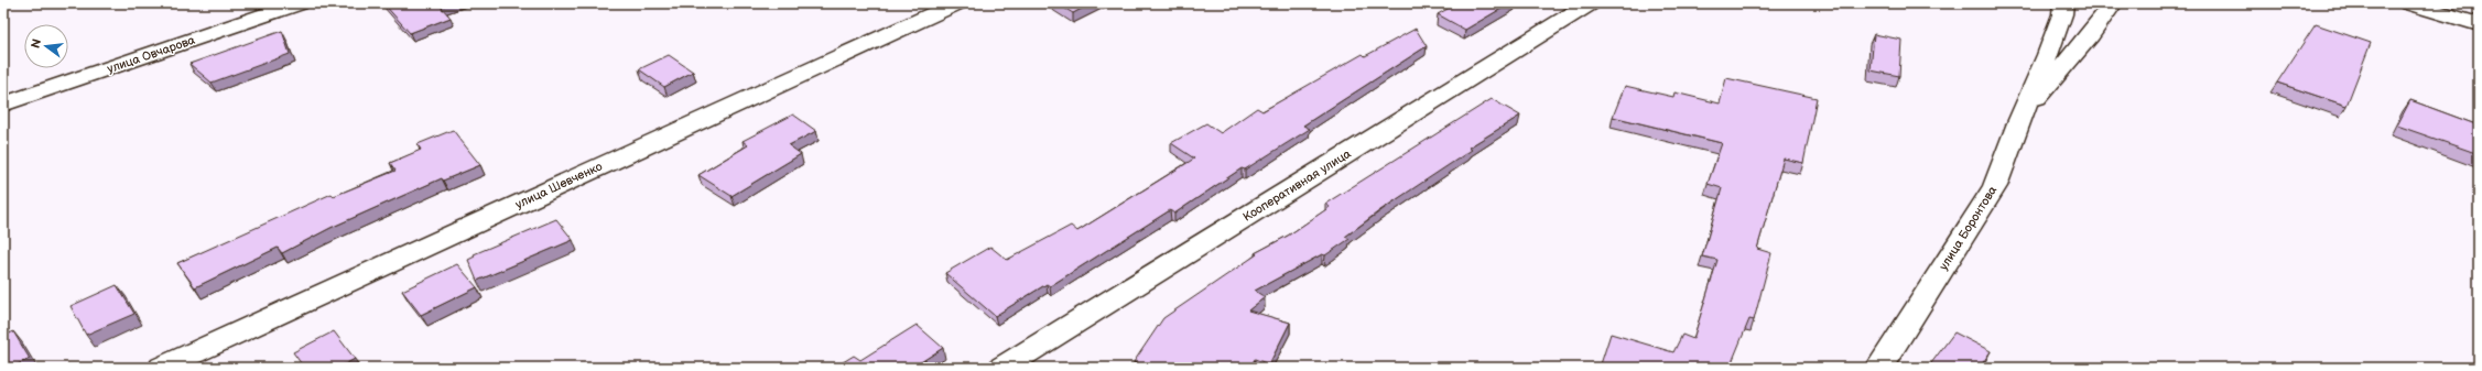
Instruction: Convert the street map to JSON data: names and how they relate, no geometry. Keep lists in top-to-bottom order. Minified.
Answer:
{"streets":{"street":["улица Овчарова","улица Шевченко","Кооперативная улица","улица Боронтова"]},"north":"left"}
